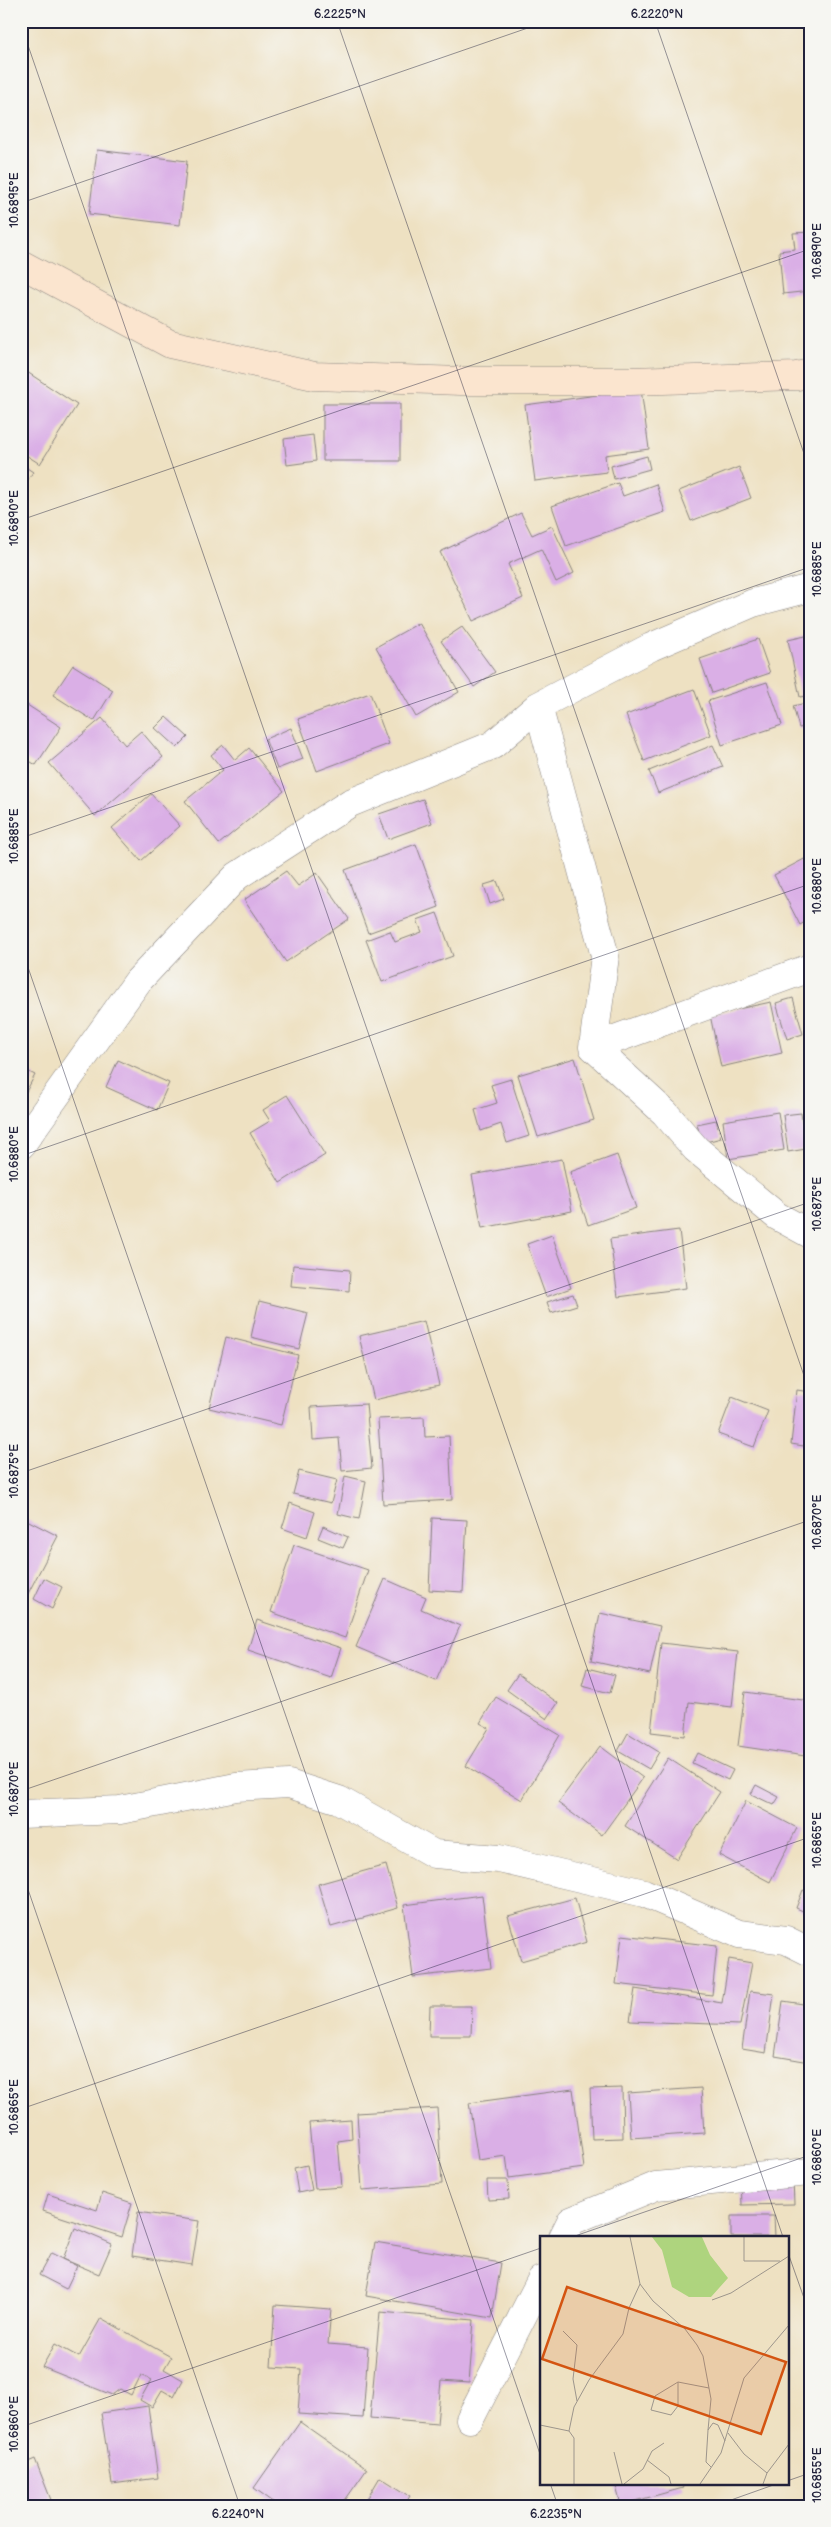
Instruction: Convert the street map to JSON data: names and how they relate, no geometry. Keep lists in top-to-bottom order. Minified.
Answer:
{"coordinates":["6.2225°N","6.2220°N","10.6895°E","10.6890°E","10.6885°E","10.6880°E","10.6875°E","10.6870°E","10.6865°E","10.6860°E","10.6855°E","6.2240°N","6.2235°N"]}
